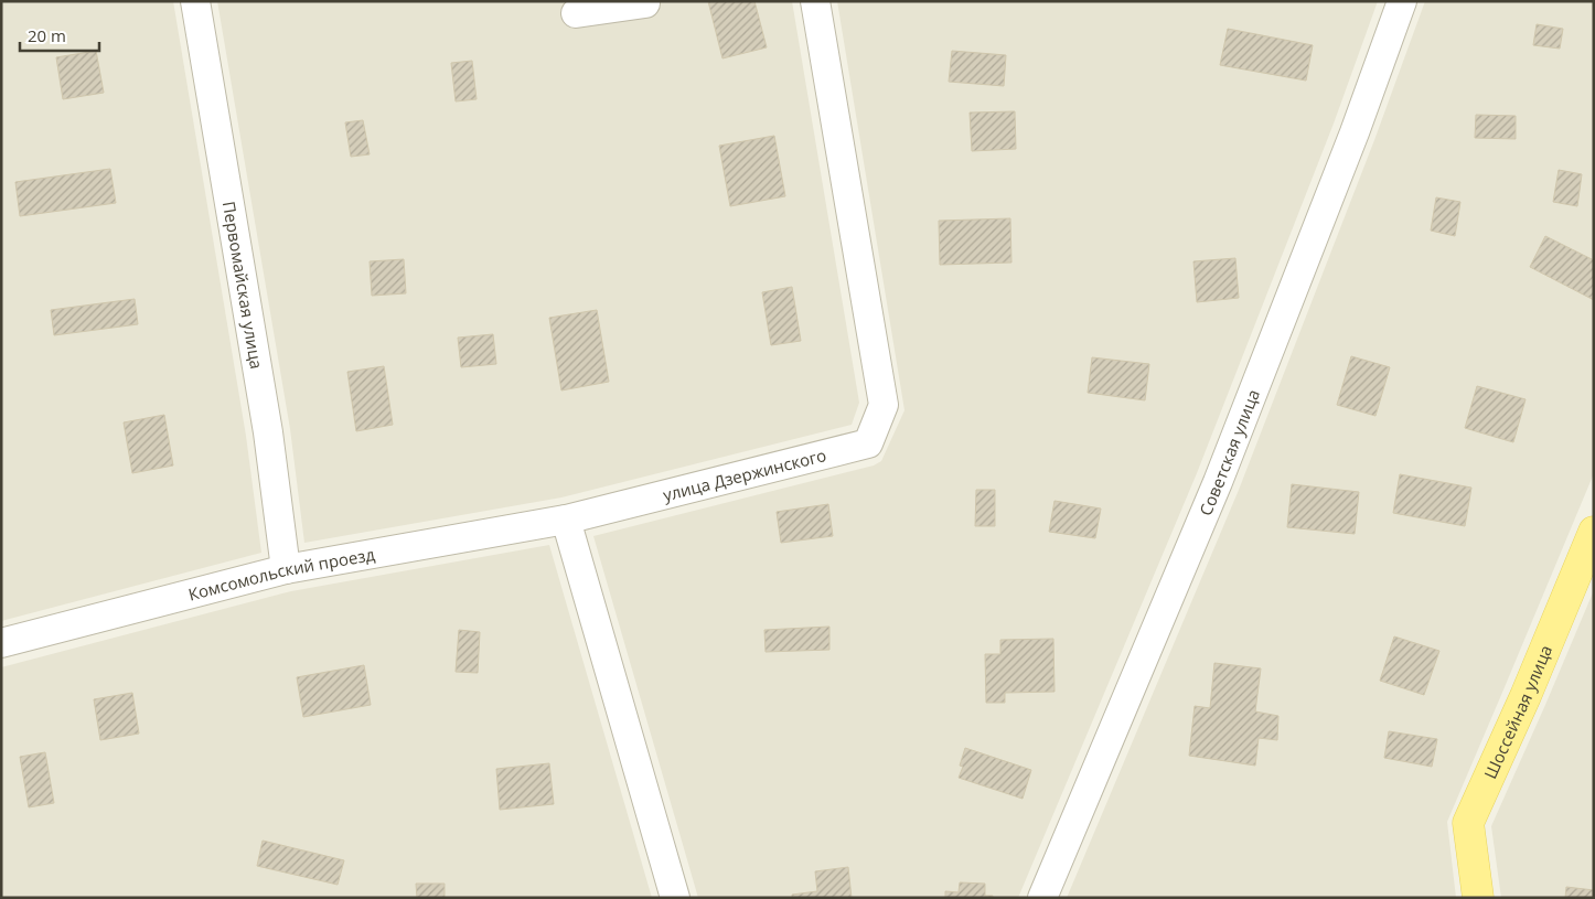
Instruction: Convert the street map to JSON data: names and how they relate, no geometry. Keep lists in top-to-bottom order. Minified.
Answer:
{"streets":{"main road":["Шоссейная улица"],"street":["Первомайская улица","Советская улица","улица Дзержинского","Комсомольский проезд"]},"crossings":[["Первомайская улица","Комсомольский проезд"],["улица Дзержинского","Комсомольский проезд"]],"scale_bar":"20 m"}
